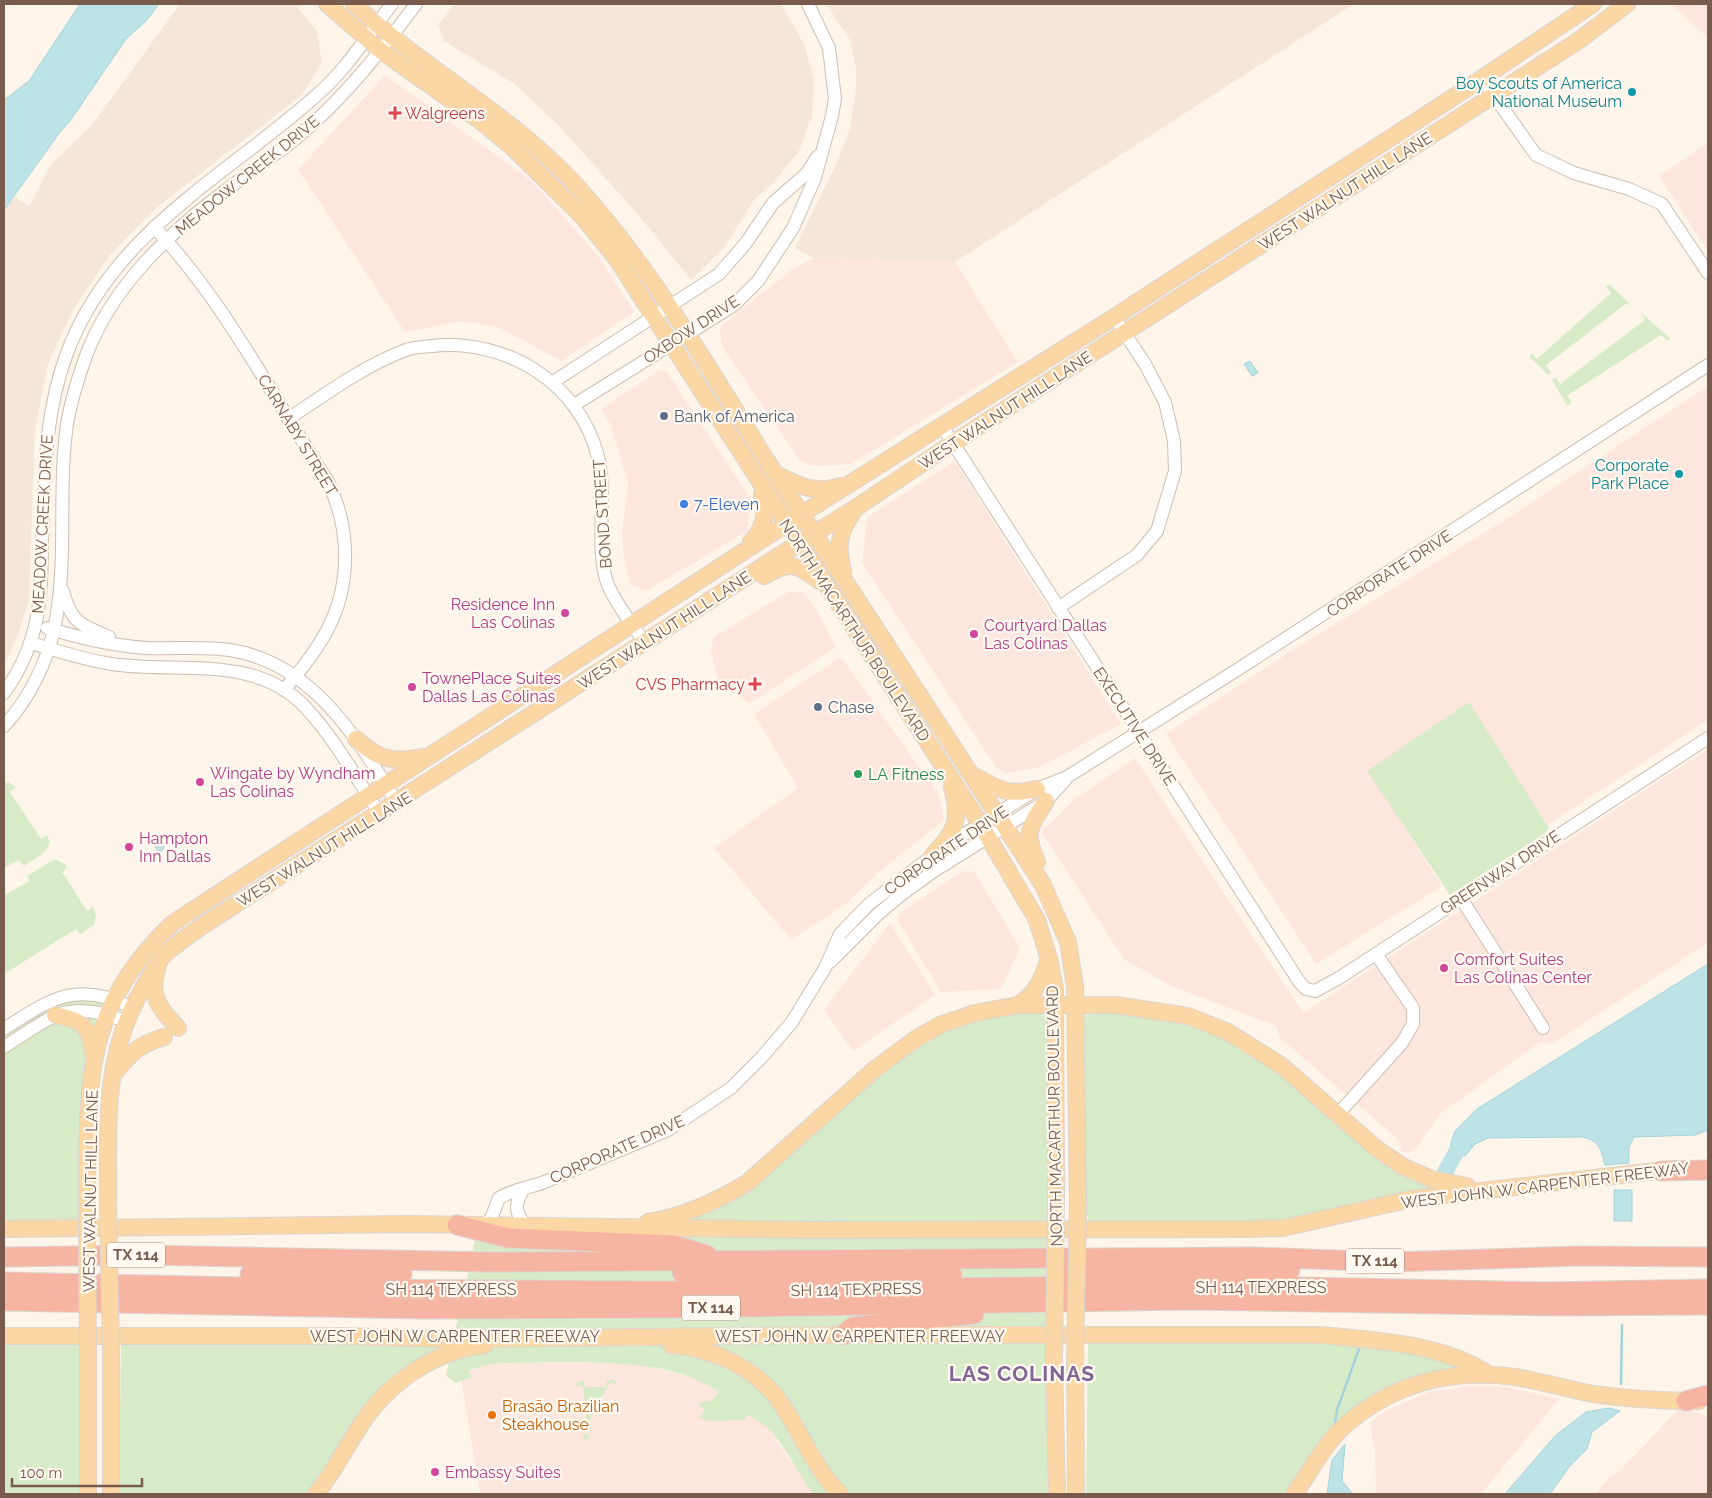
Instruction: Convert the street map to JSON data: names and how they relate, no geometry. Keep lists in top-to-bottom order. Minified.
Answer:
{"streets":{"highway":["WEST JOHN W CARPENTER FREEWAY","TX 114","SH 114 TEXPRESS"],"main road":["WEST WALNUT HILL LANE","NORTH MACARTHUR BOULEVARD"],"street":["MEADOW CREEK DRIVE","OXBOW DRIVE","CARNABY STREET","BOND STREET","CORPORATE DRIVE","EXECUTIVE DRIVE","GREENWAY DRIVE"]},"crossings":[["MEADOW CREEK DRIVE","CARNABY STREET"],["MEADOW CREEK DRIVE","NORTH MACARTHUR BOULEVARD"],["WEST WALNUT HILL LANE","BOND STREET"],["WEST WALNUT HILL LANE","NORTH MACARTHUR BOULEVARD"],["WEST WALNUT HILL LANE","EXECUTIVE DRIVE"],["OXBOW DRIVE","BOND STREET"],["OXBOW DRIVE","NORTH MACARTHUR BOULEVARD"],["CARNABY STREET","BOND STREET"],["CORPORATE DRIVE","NORTH MACARTHUR BOULEVARD"],["CORPORATE DRIVE","EXECUTIVE DRIVE"],["CORPORATE DRIVE","WEST JOHN W CARPENTER FREEWAY"],["EXECUTIVE DRIVE","GREENWAY DRIVE"]],"districts":["LAS COLINAS"],"places":{"other":["Boy Scouts of America National Museum","Bank of America","Corporate Park Place","7-Eleven","Residence Inn Las Colinas","Courtyard Dallas Las Colinas","TownePlace Suites Dallas Las Colinas","Chase","LA Fitness","Wingate by Wyndham Las Colinas","Hampton Inn Dallas","Comfort Suites Las Colinas Center","Brasão Brazilian Steakhouse","Embassy Suites"],"health":["Walgreens","CVS Pharmacy"]},"scale_bar":"100 m"}
